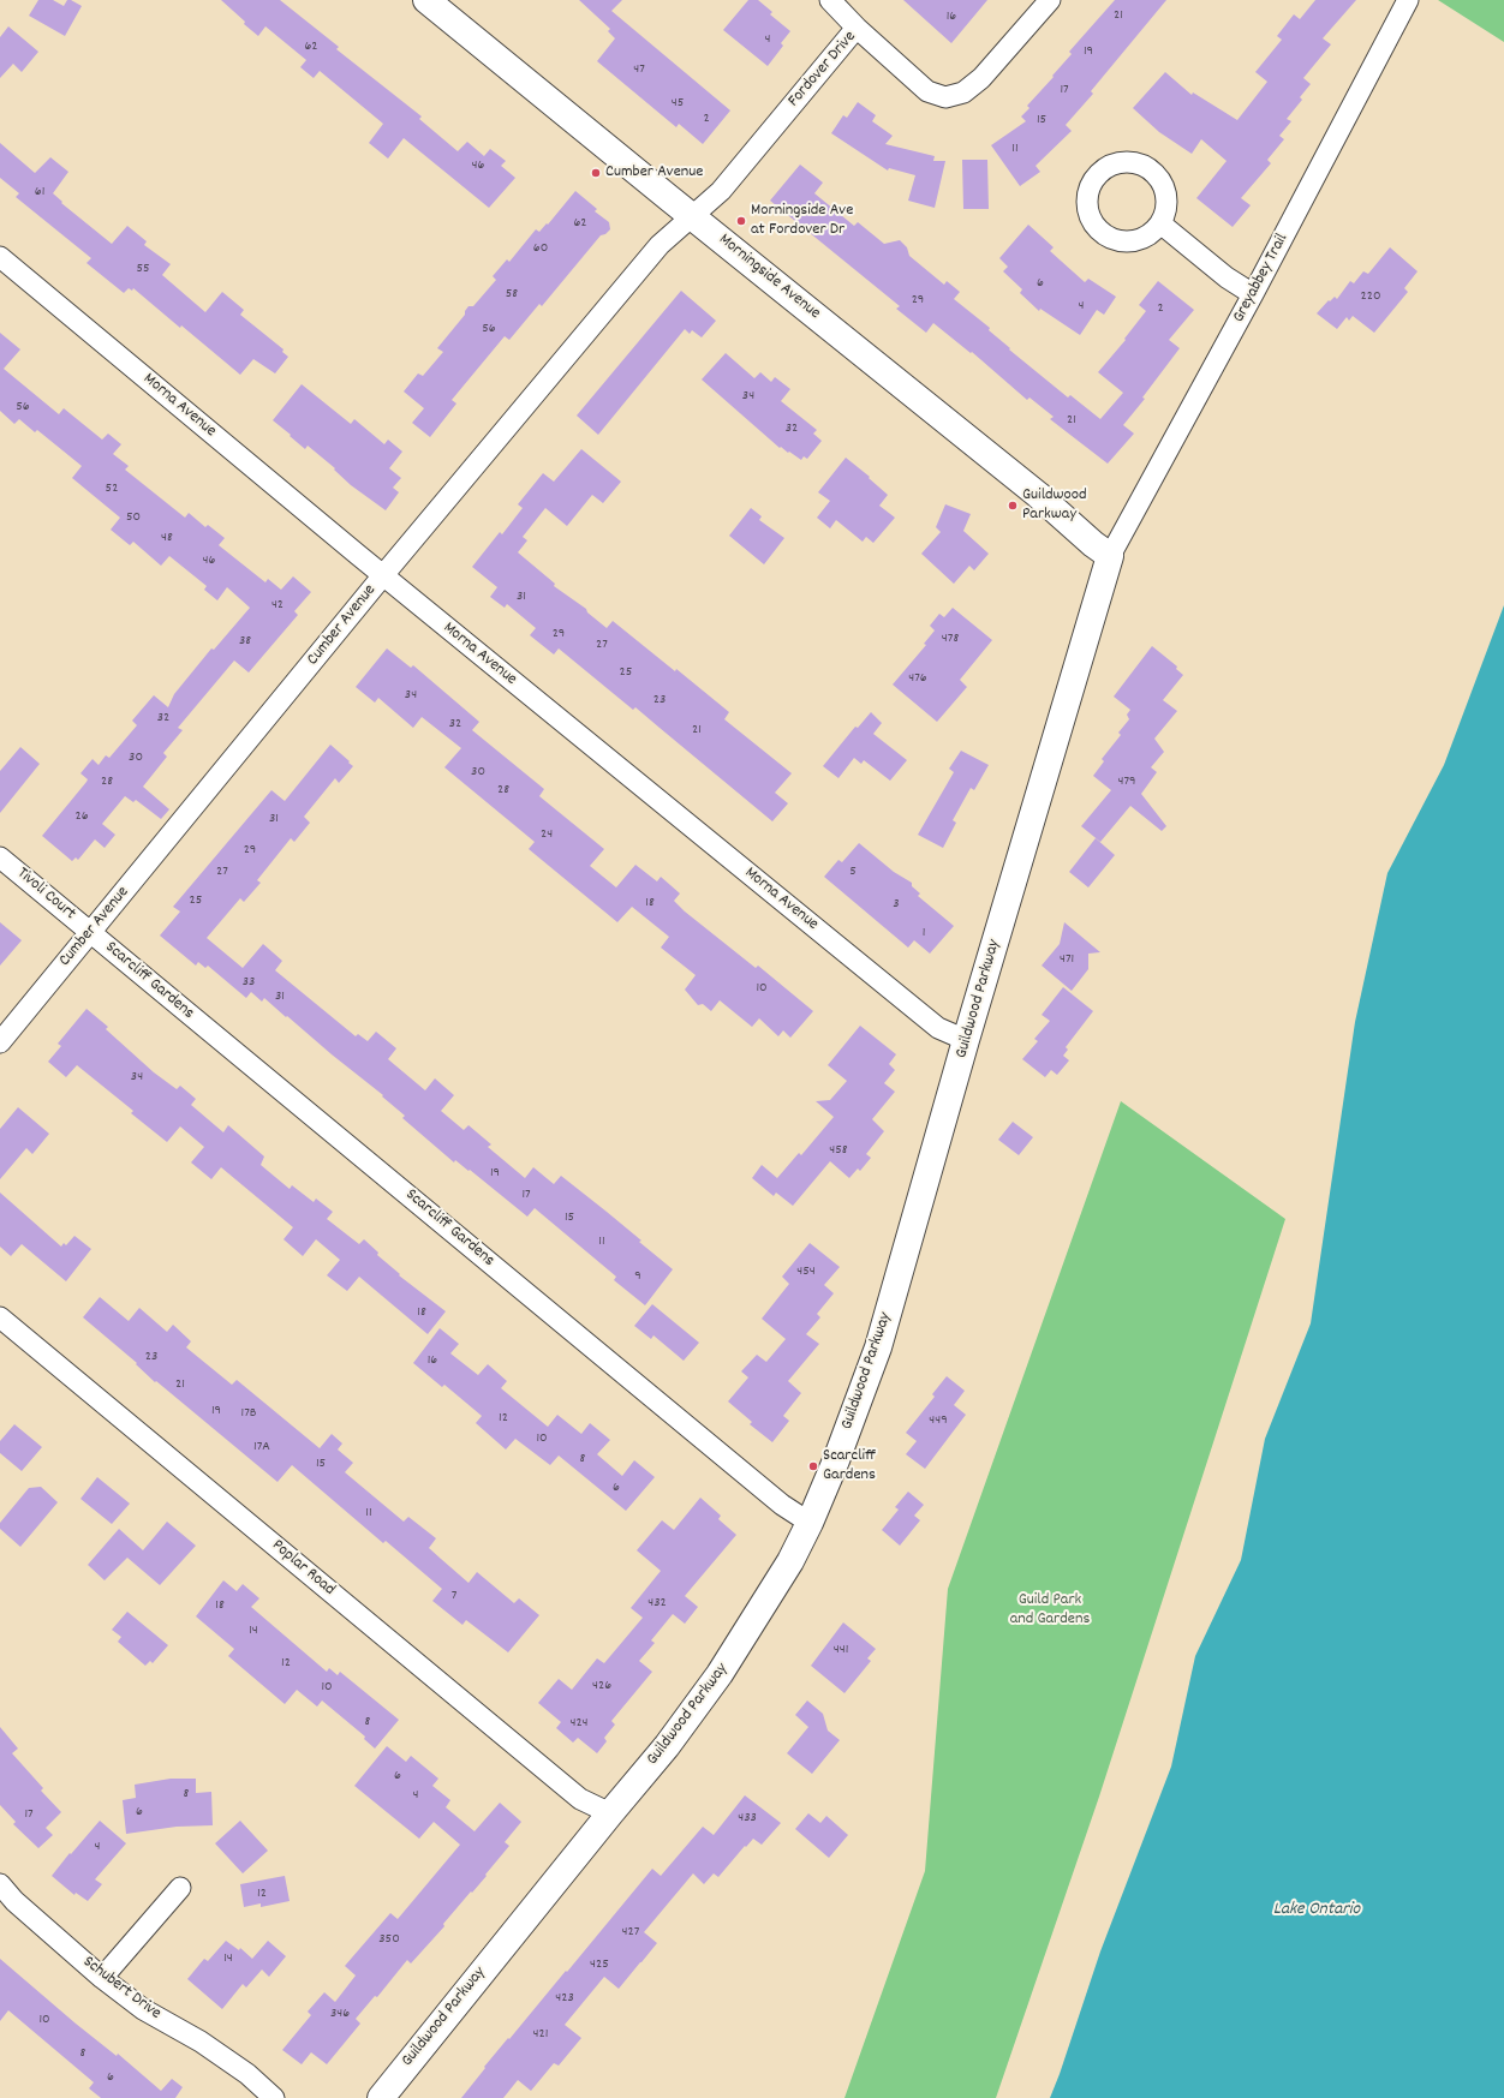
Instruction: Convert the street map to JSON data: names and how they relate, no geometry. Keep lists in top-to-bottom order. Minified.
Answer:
{"streets":{"street":["Fordover Drive","Morningside Avenue","Greyabbey Trail","Morna Avenue","Cumber Avenue","Tivoli Court","Scarcliff Gardens","Guildwood Parkway","Poplar Road","Schubert Drive"]},"crossings":[["Fordover Drive","Morningside Avenue"],["Fordover Drive","Cumber Avenue"],["Morningside Avenue","Greyabbey Trail"],["Morningside Avenue","Cumber Avenue"],["Morningside Avenue","Guildwood Parkway"],["Greyabbey Trail","Guildwood Parkway"],["Morna Avenue","Cumber Avenue"],["Morna Avenue","Guildwood Parkway"],["Cumber Avenue","Tivoli Court"],["Cumber Avenue","Scarcliff Gardens"],["Tivoli Court","Scarcliff Gardens"],["Scarcliff Gardens","Guildwood Parkway"],["Guildwood Parkway","Poplar Road"]],"water":["Lake Ontario"],"parks":["Guild Park and Gardens"],"places":["Cumber Avenue","Morningside Ave at Fordover Dr","Guildwood Parkway","Scarcliff Gardens"],"house_numbers":["21","16","4","62","19","47","17","45","2","15","11","46","61","62","60","55","6","58","220","29","4","2","56","34","56","21","32","52","50","48","46","31","42","29","478","38","27","25","476","34","23","32","32","21","30","30","28","479","28","26","31","24","29","27","5","25","18","3","1","471","33","10","31","34","458","19","17","15","11","454","9","18","23","16","21","19","17B","12","449","10","17A","8","15","6","11","7","432","18","14","441","12","426","10","8","424","6","8","4","6","17","433","4","12","427","350","14","425","423","346","10","421","8","6"]}
